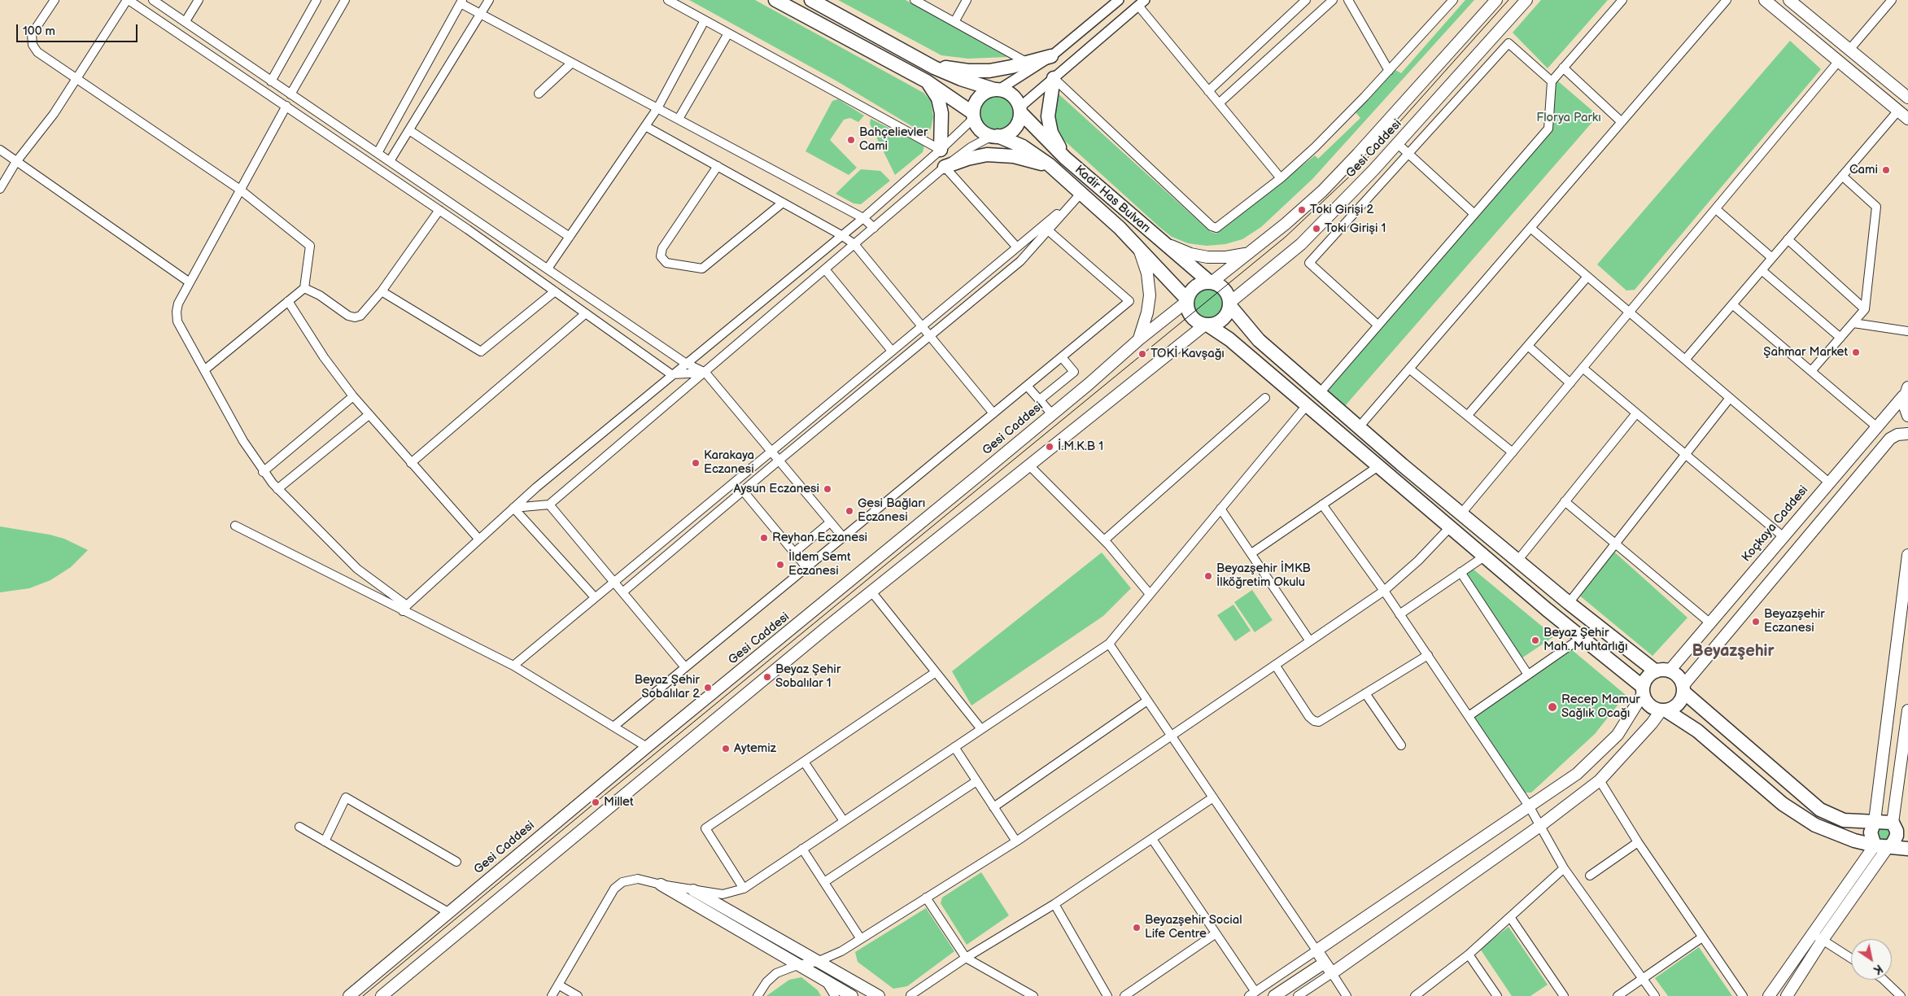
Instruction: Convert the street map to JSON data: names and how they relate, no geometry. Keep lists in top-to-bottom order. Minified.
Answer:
{"streets":{"highway":["Kadir Has Bulvarı"],"main road":["Gesi Caddesi","Koçkaya Caddesi"]},"crossings":[["Gesi Caddesi","Kadir Has Bulvarı"]],"districts":["Beyazşehir"],"parks":["Florya Parkı"],"places":["Bahçelievler Cami","Cami","Toki Girişi 2","Toki Girişi 1","Şahmar Market","TOKİ Kavşağı","İ.M.K.B 1","Karakaya Eczanesi","Aysun Eczanesi","Gesi Bağları Eczanesi","Reyhan Eczanesi","İldem Semt Eczanesi","Beyazşehir İMKB İlköğretim Okulu","Beyazşehir Eczanesi","Beyaz Şehir Mah. Muhtarlığı","Beyaz Şehir Sobalılar 1","Beyaz Şehir Sobalılar 2","Recep Mamur Sağlık Ocağı","Aytemiz","Millet","Beyazşehir Social Life Centre"],"scale_bar":"100 m","north":"bottom right"}
